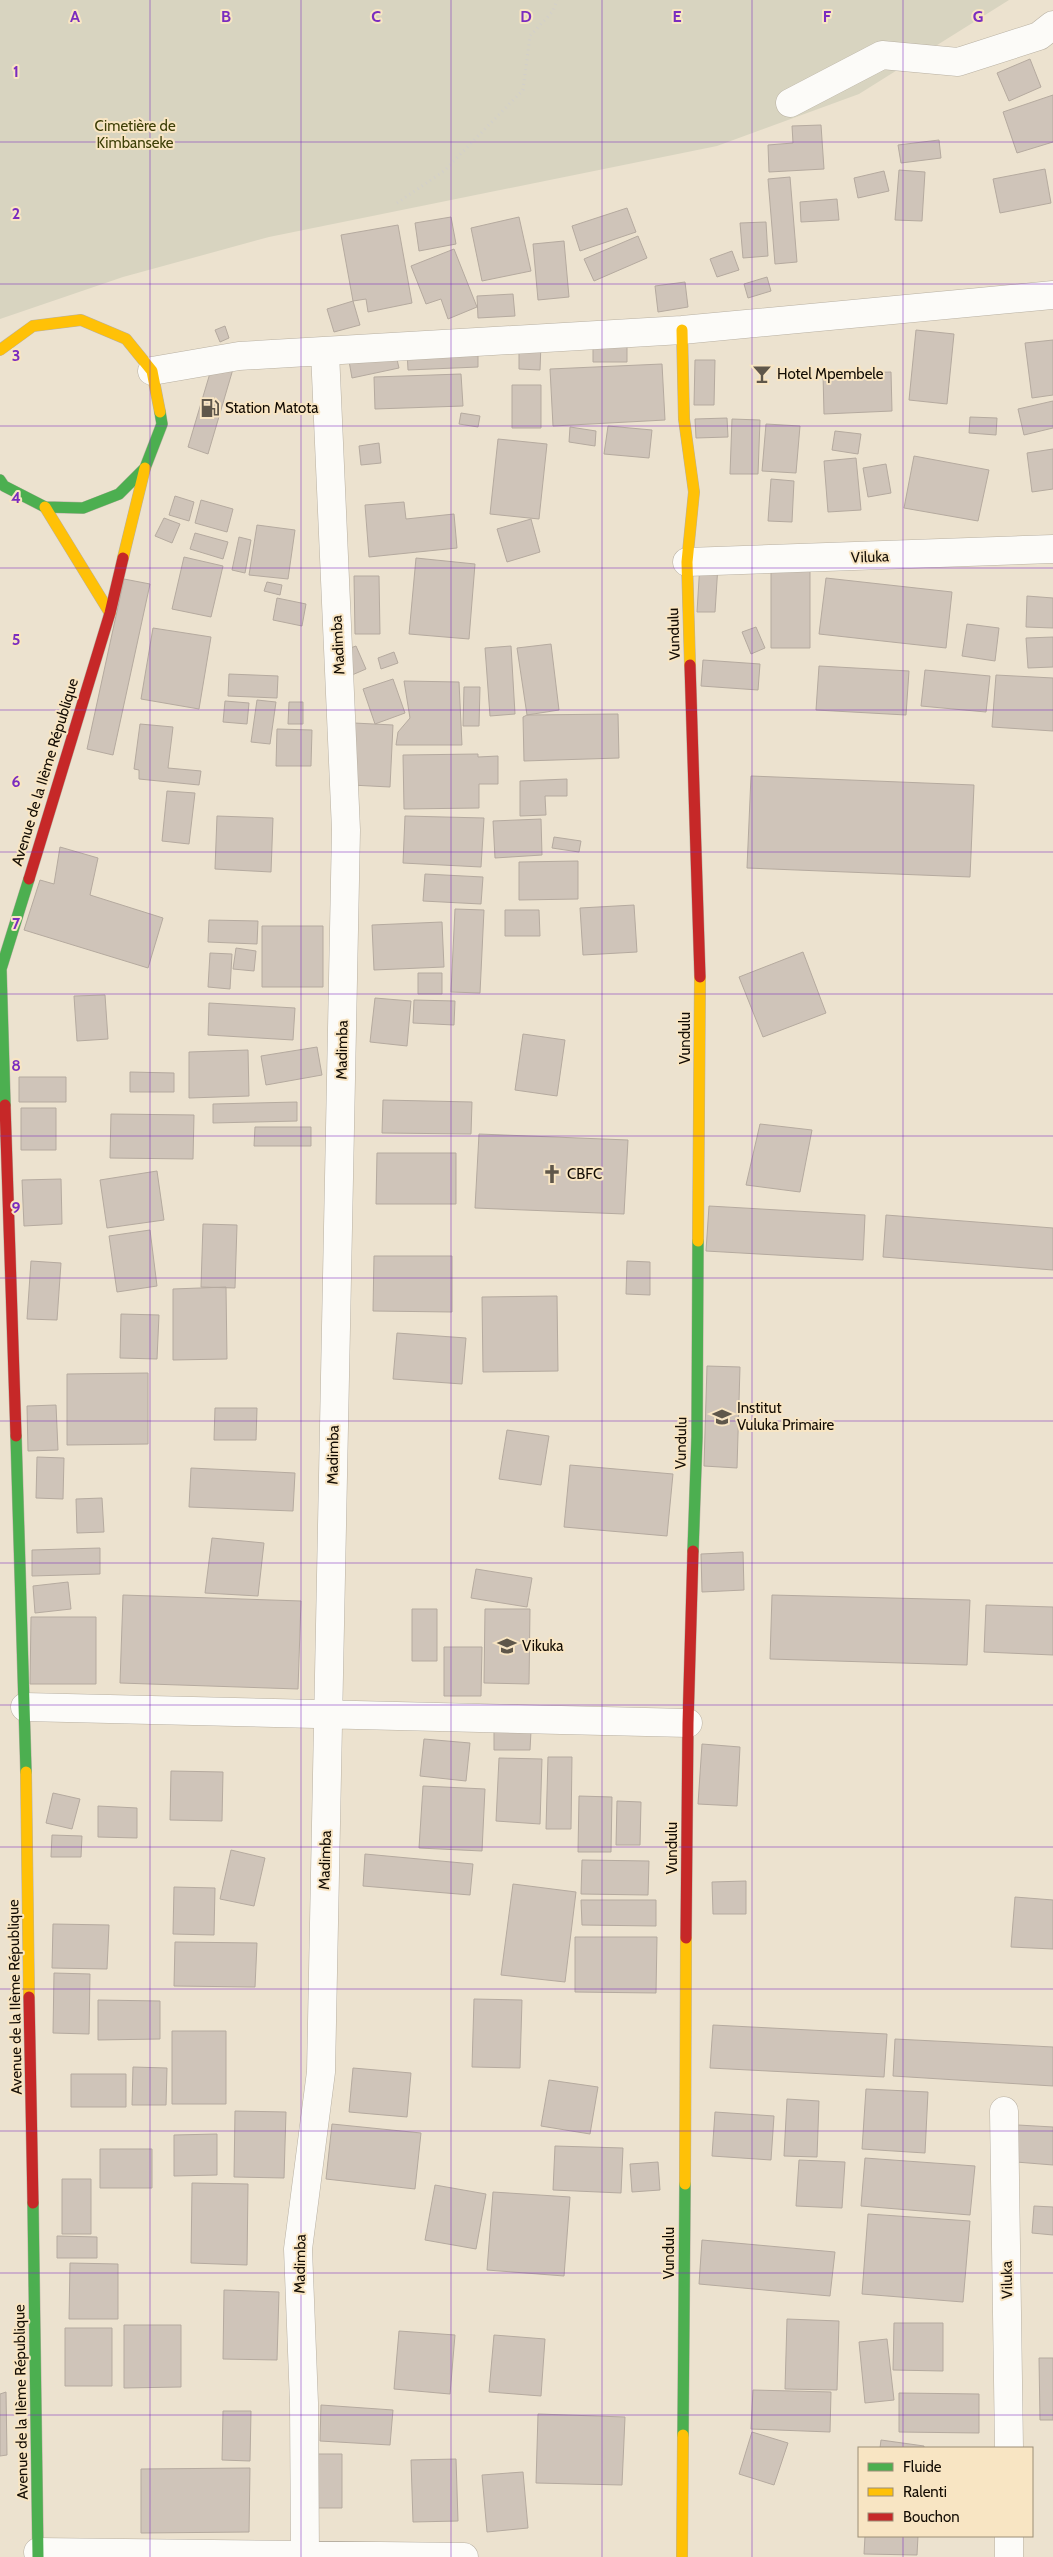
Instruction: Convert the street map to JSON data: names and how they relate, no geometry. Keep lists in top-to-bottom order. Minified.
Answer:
{"streets":{"street":["Viluka","Vundulu","Madimba","Avenue de la IIème République"]},"crossings":[["Viluka","Vundulu"]],"parks":["Cimetière de Kimbanseke"],"places":{"bar":["Hotel Mpembele"],"fuel station":["Station Matota"],"church":["CBFC"],"school or university":["Institut Vuluka Primaire","Vikuka"]},"legend":["Fluide","Ralenti","Bouchon"],"grid":{"columns":["A","B","C","D","E","F","G"],"rows":["1","2","3","4","5","6","7","8","9"]}}
